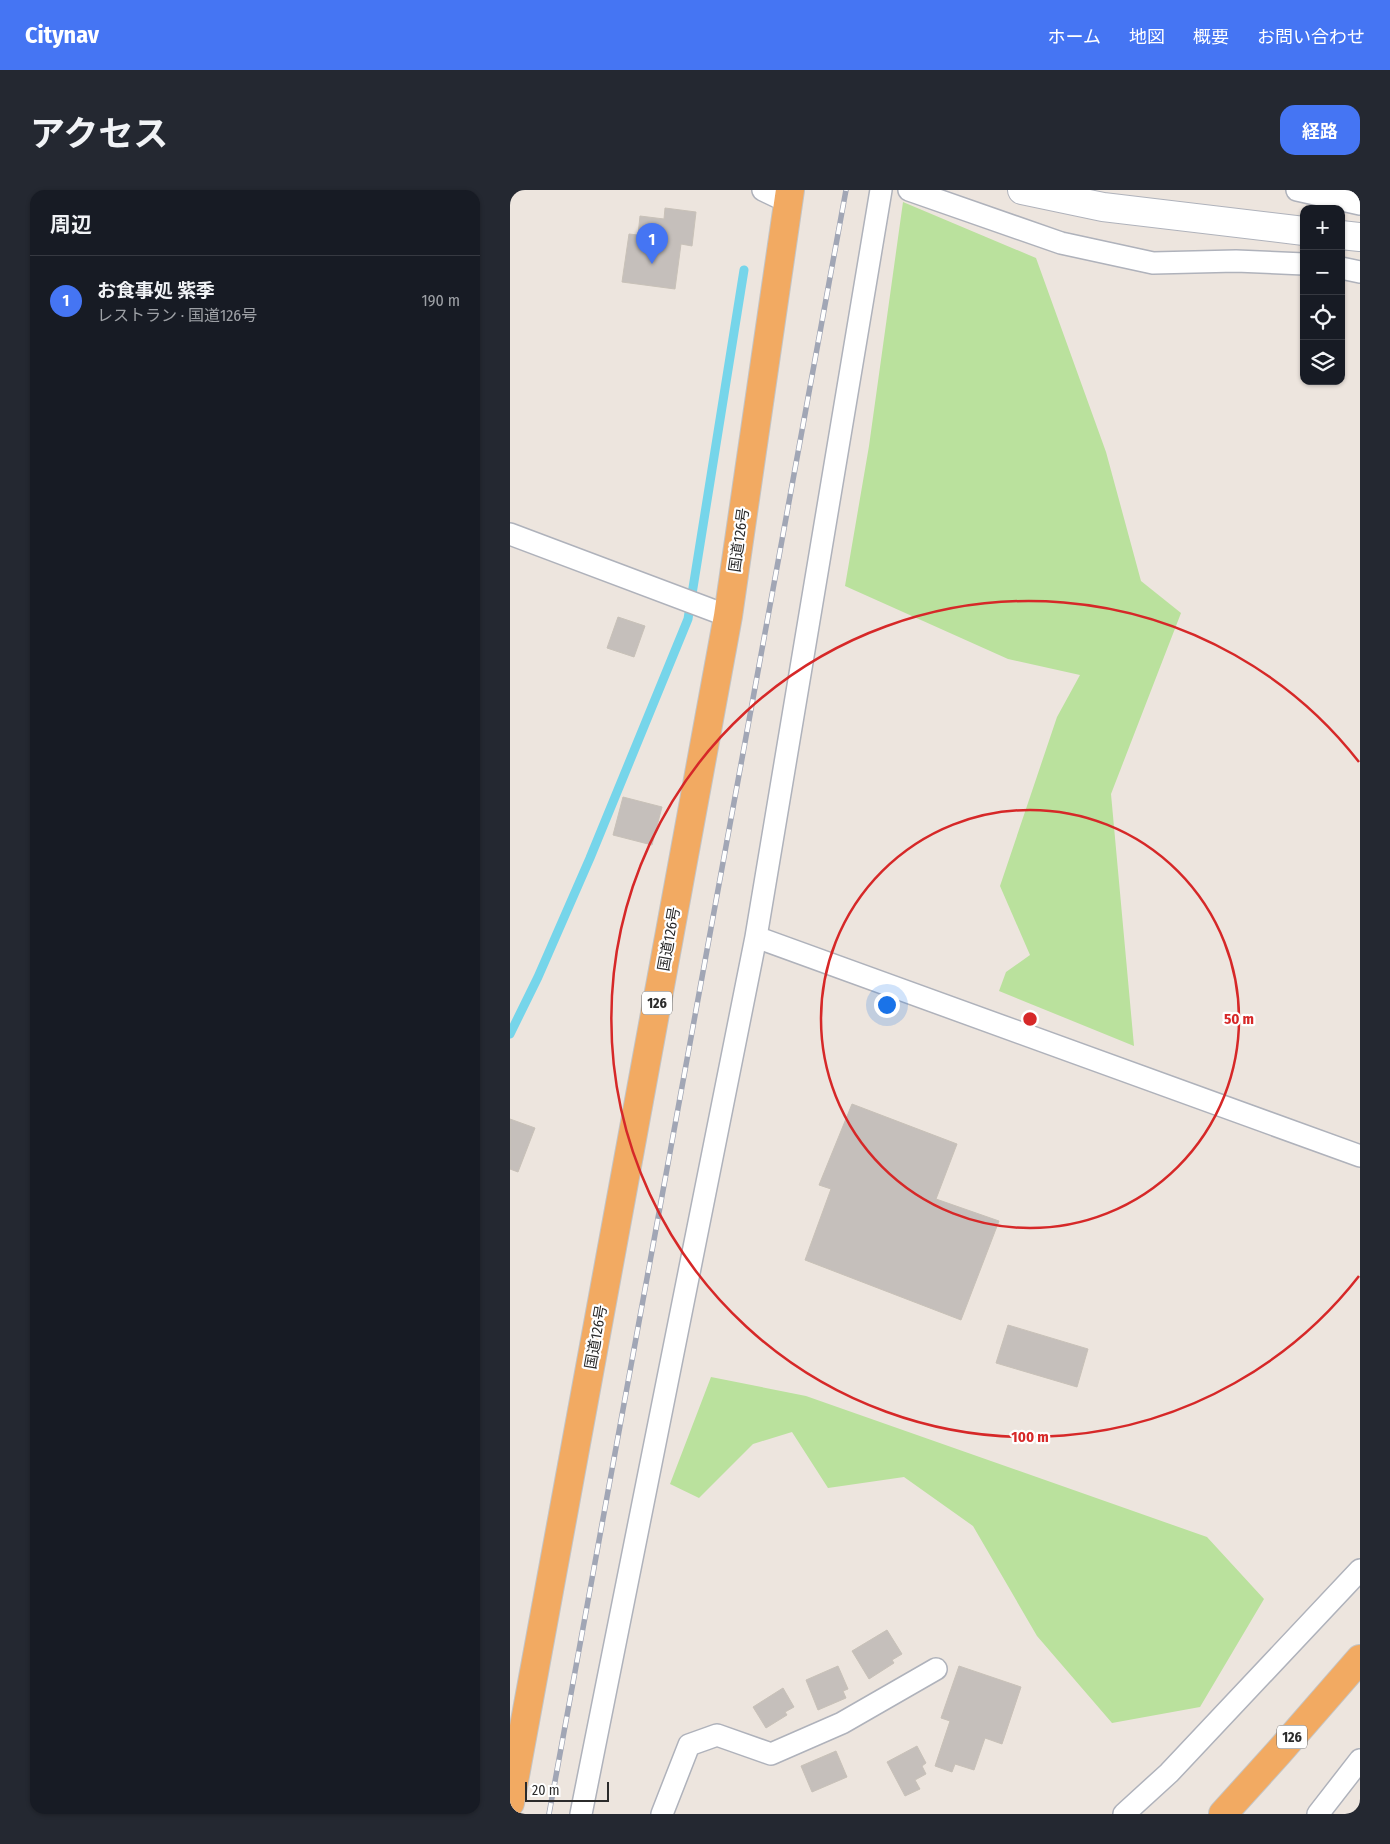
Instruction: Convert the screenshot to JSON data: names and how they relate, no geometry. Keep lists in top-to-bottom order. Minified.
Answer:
{"streets":{"highway":["国道126号","126"]},"scale_bar":"20 m","page":{"header":"Citynav","nav":["ホーム","地図","概要","お問い合わせ"],"title":"アクセス","buttons":"経路","heading":"周辺","map_buttons":["+","−"],"pins":"1","list":[{"mark":"1","name":"お食事処 紫季","note":"レストラン · 国道126号","value":"190 m"}],"scale":"20 m"},"rings":["50 m","100 m"]}
